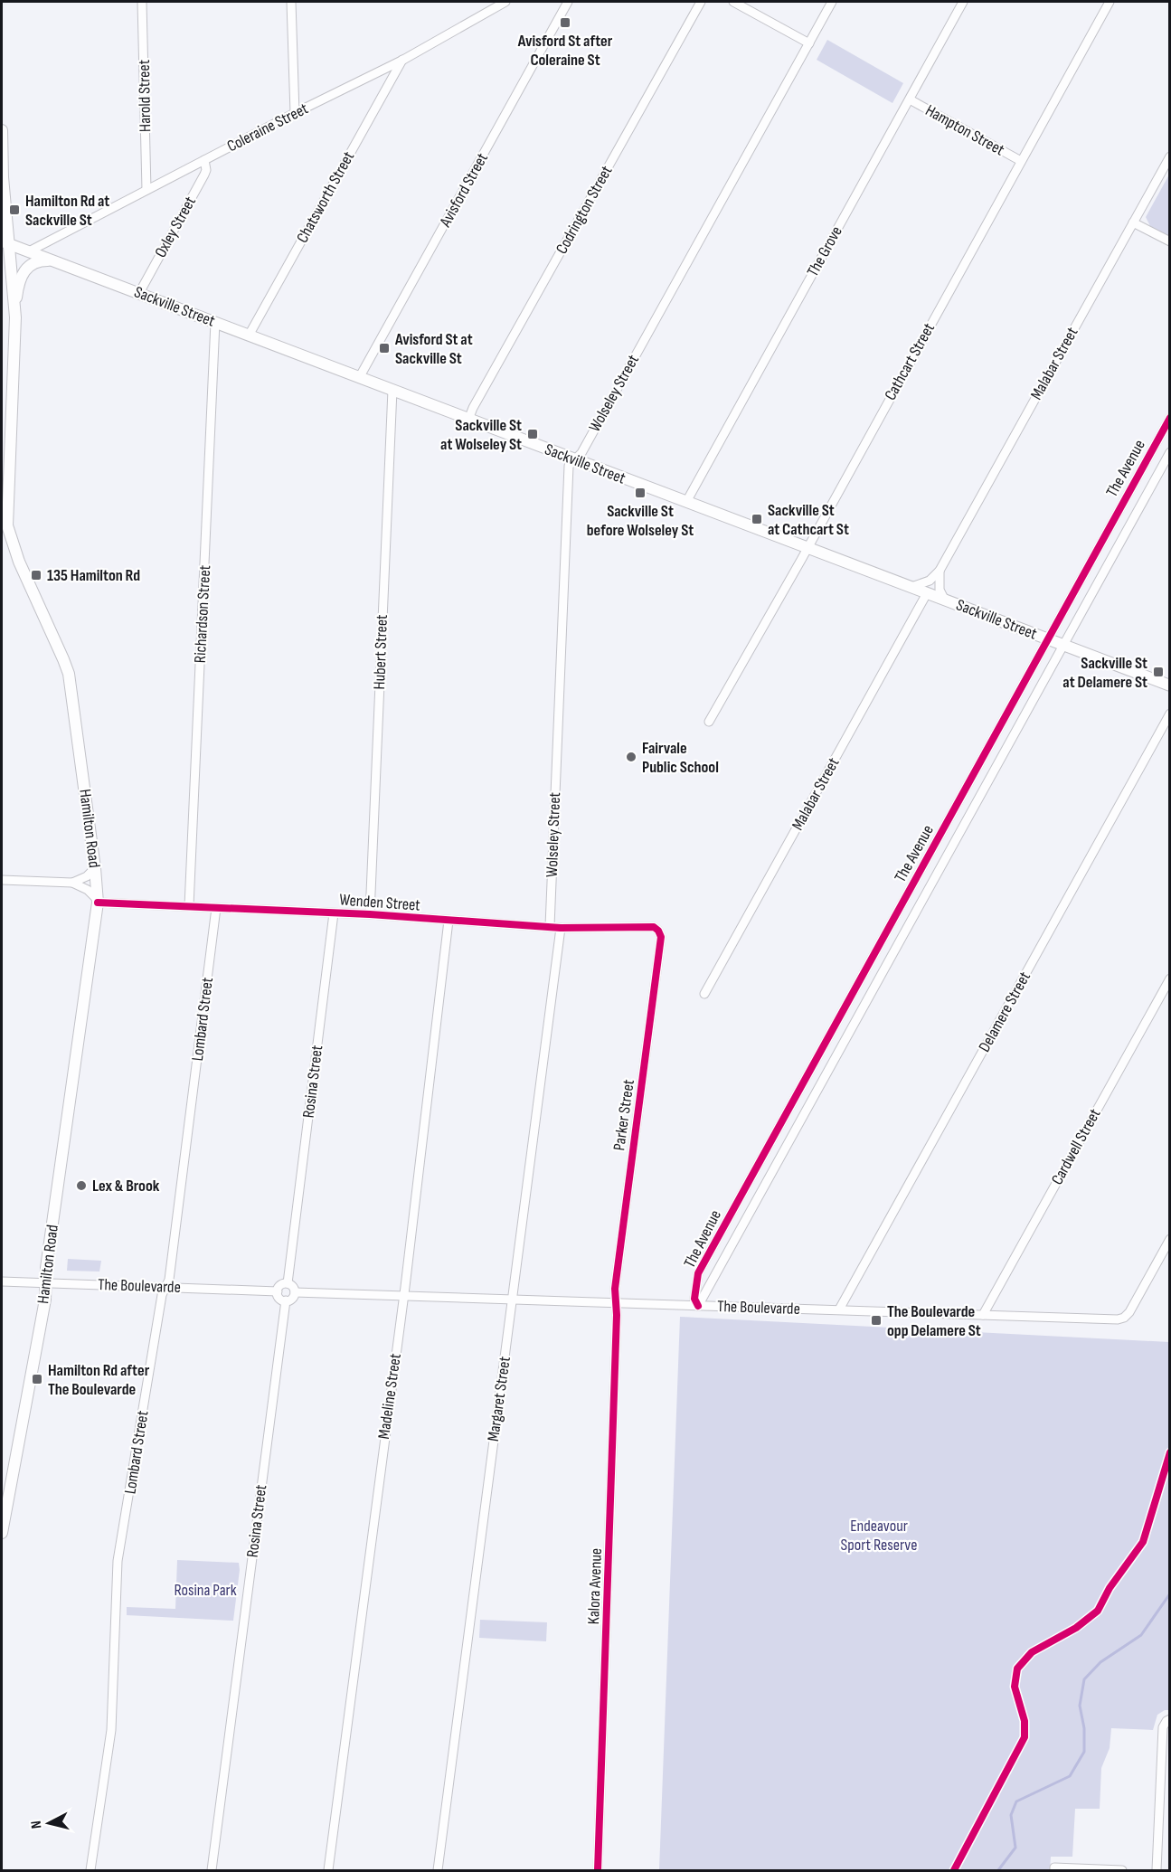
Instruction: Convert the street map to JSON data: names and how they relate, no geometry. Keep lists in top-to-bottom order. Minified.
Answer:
{"streets":{"main road":["Sackville Street","Hamilton Road"],"street":["Harold Street","Coleraine Street","Hampton Street","Avisford Street","Chatsworth Street","Codrington Street","Oxley Street","The Grove","Cathcart Street","Malabar Street","Wolseley Street","The Avenue","Richardson Street","Hubert Street","Wenden Street","Delamere Street","Lombard Street","Rosina Street","Parker Street","Cardwell Street","The Boulevarde","Madeline Street","Margaret Street","Kalora Avenue"]},"crossings":[["Harold Street","Coleraine Street"],["Coleraine Street","Chatsworth Street"],["Coleraine Street","Oxley Street"],["Coleraine Street","Sackville Street"],["Hampton Street","The Grove"],["Hampton Street","Cathcart Street"],["Avisford Street","Sackville Street"],["Chatsworth Street","Sackville Street"],["Codrington Street","Sackville Street"],["Oxley Street","Sackville Street"],["The Grove","Sackville Street"],["Sackville Street","Cathcart Street"],["Sackville Street","Malabar Street"],["Sackville Street","Wolseley Street"],["Sackville Street","The Avenue"],["Sackville Street","Richardson Street"],["Sackville Street","Hubert Street"],["Sackville Street","Hamilton Road"],["Wolseley Street","Wenden Street"],["The Avenue","The Boulevarde"],["Richardson Street","Wenden Street"],["Hubert Street","Wenden Street"],["Hamilton Road","Wenden Street"],["Hamilton Road","The Boulevarde"],["Wenden Street","Lombard Street"],["Wenden Street","Rosina Street"],["Wenden Street","Parker Street"],["Wenden Street","Madeline Street"],["Wenden Street","Margaret Street"],["Delamere Street","The Boulevarde"],["Lombard Street","The Boulevarde"],["Rosina Street","The Boulevarde"],["Parker Street","The Boulevarde"],["Parker Street","Kalora Avenue"],["Cardwell Street","The Boulevarde"],["The Boulevarde","Madeline Street"],["The Boulevarde","Margaret Street"],["The Boulevarde","Kalora Avenue"]],"parks":["Endeavour Sport Reserve","Rosina Park"],"places":{"transit":["Avisford St after Coleraine St","Hamilton Rd at Sackville St","Avisford St at Sackville St","Sackville St at Wolseley St","Sackville St before Wolseley St","Sackville St at Cathcart St","135 Hamilton Rd","Sackville St at Delamere St","The Boulevarde opp Delamere St","Hamilton Rd after The Boulevarde"],"other":["Fairvale Public School","Lex & Brook"]},"north":"left"}
